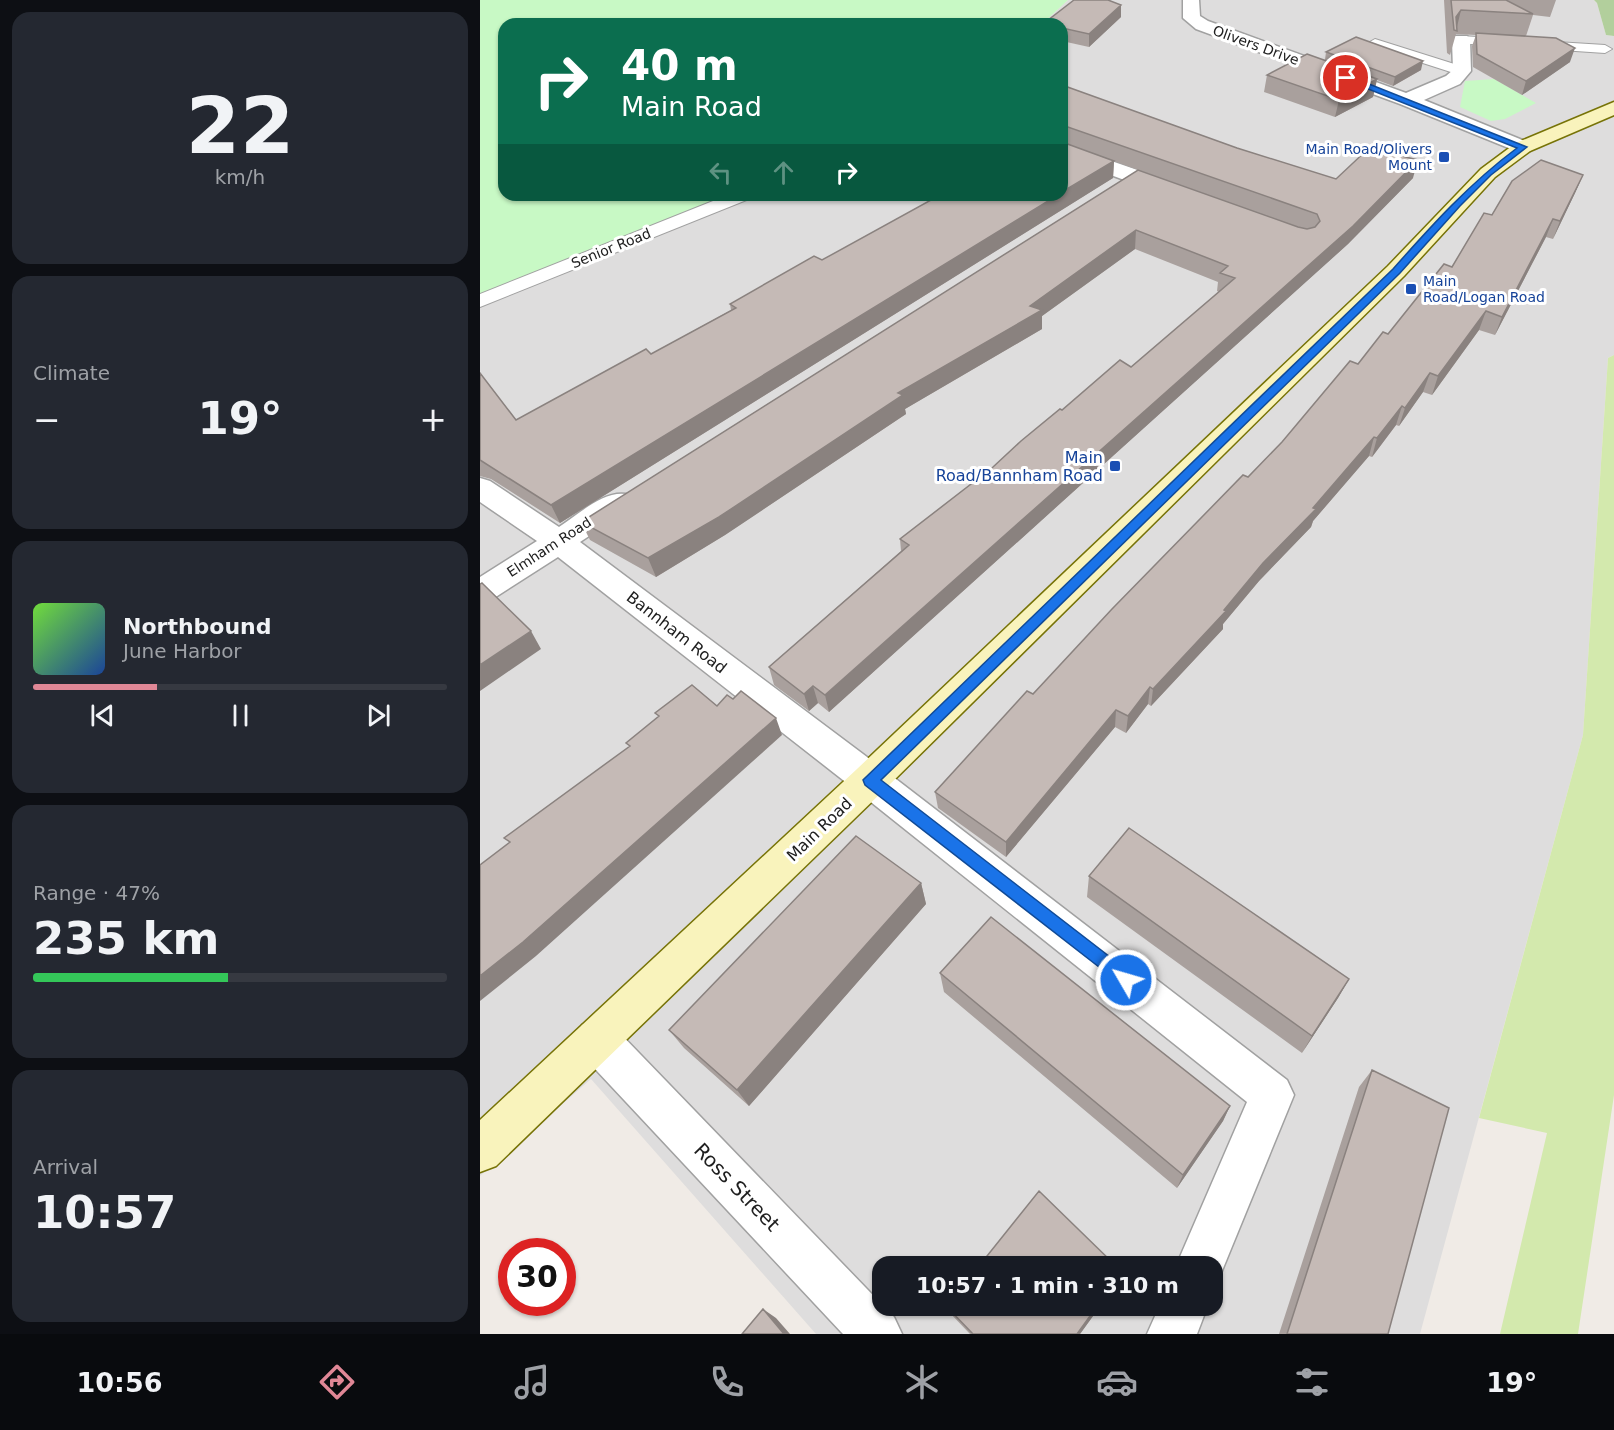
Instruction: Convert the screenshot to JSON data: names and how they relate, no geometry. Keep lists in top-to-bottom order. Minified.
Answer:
{"streets":{"main road":["Main Road"],"street":["Olivers Drive","Elmham Road","Bannham Road","Ross Street"],"lane":["Senior Road"]},"crossings":[["Olivers Drive","Main Road"],["Elmham Road","Bannham Road"],["Bannham Road","Main Road"],["Main Road","Ross Street"]],"places":{"transit":["Main Road/Olivers Mount","Main Road/Logan Road","Main Road/Bannham Road"]},"page":{"tile":[["22","km/h"],"Climate",["Range · 47%","235 km"],["Arrival","10:57"]],"turn":["40 m","Main Road"],"heat":["−","19°","+"],"song":["Northbound","June Harbor"],"limit":"30","trip":"10:57 · 1 min · 310 m","tabs":["10:56","19°"]}}
